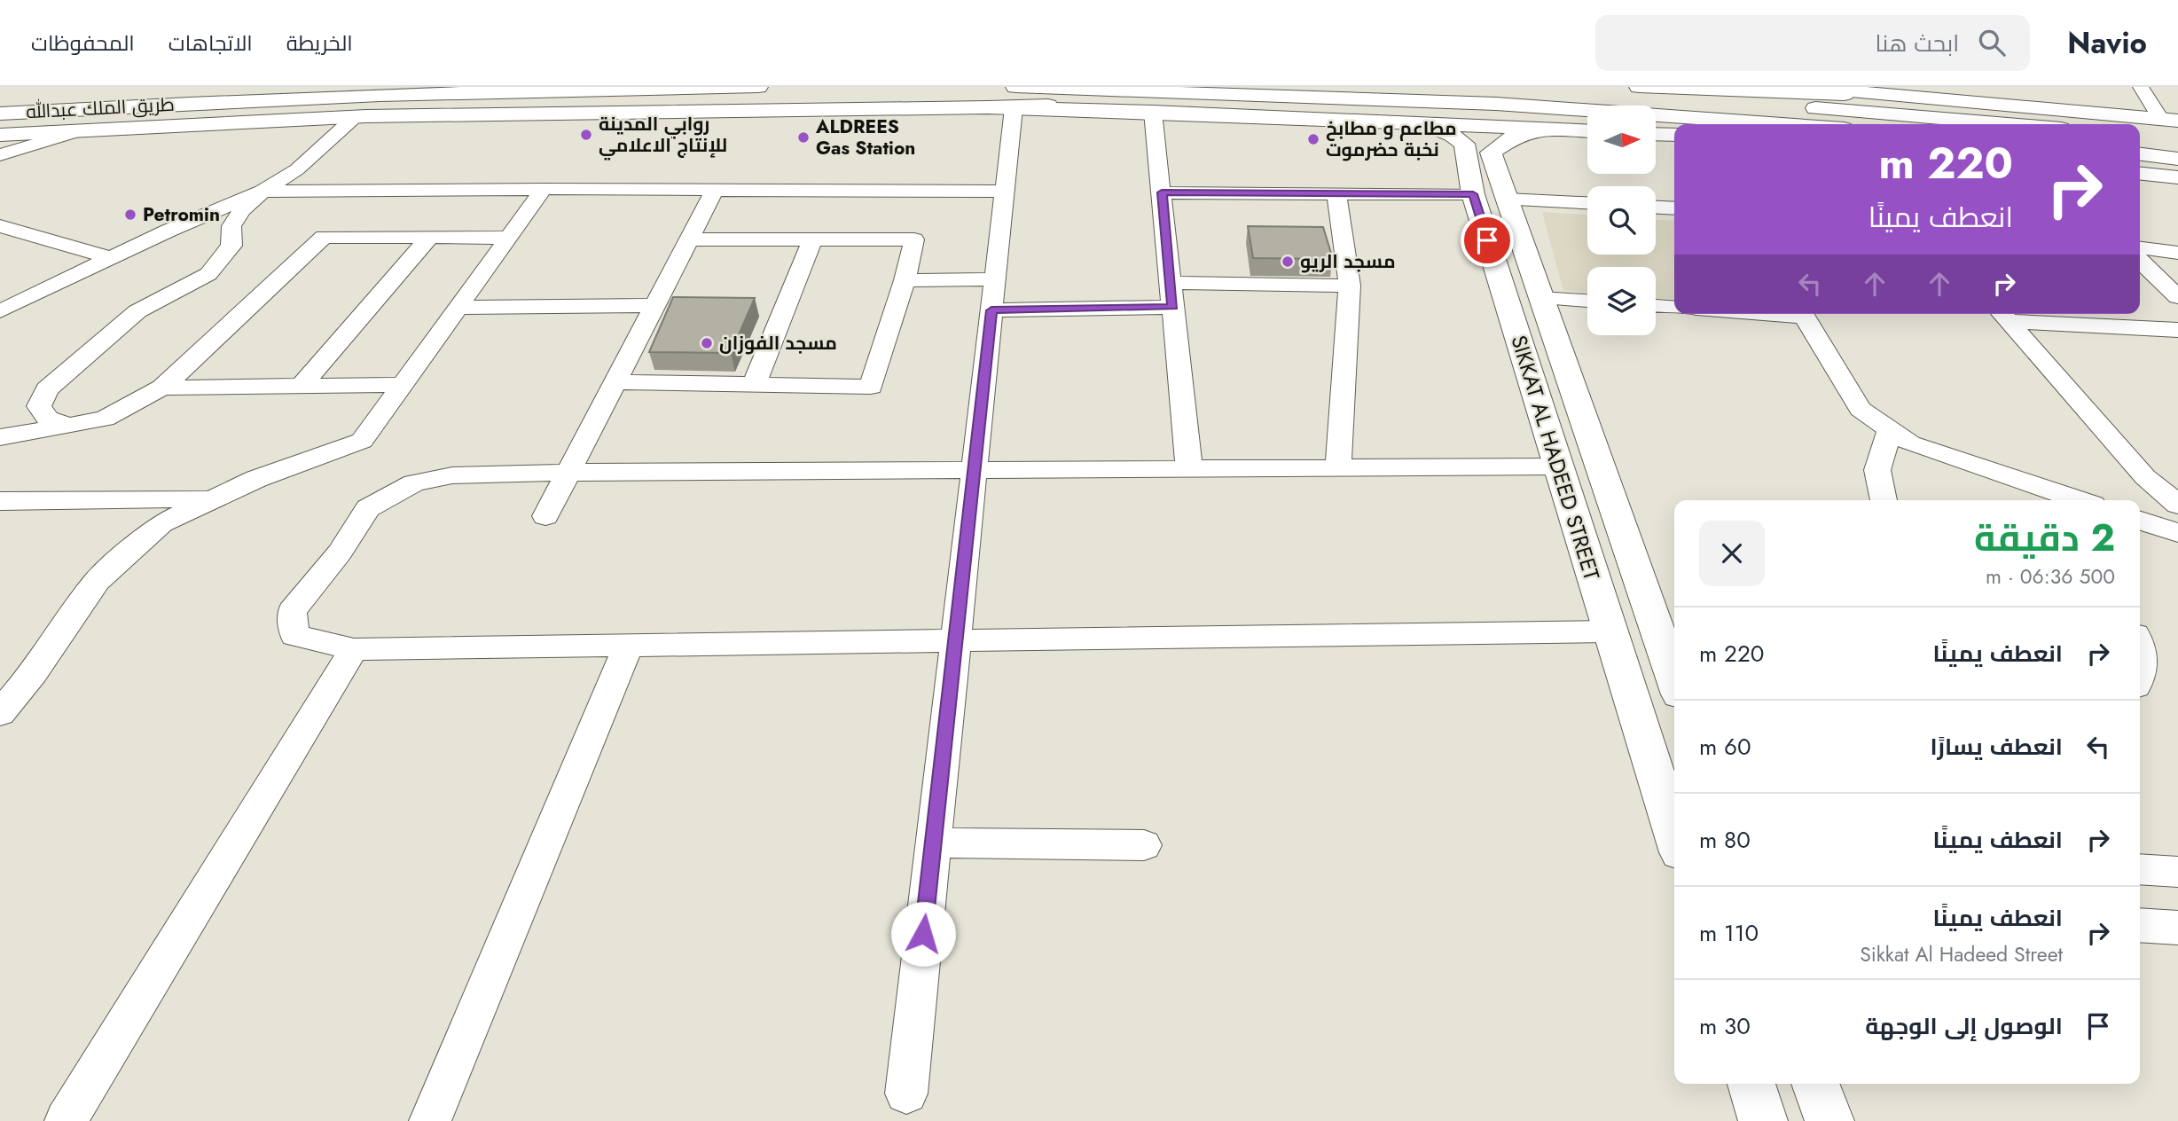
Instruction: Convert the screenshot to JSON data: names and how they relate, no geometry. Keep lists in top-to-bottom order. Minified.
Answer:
{"streets":{"main road":["طريق الملك عبدالله","SIKKAT AL HADEED STREET"]},"places":["روابي المدينة للإنتاج الاعلامي","ALDREES Gas Station","مطاعم و مطابخ نخبة حضرموت","Petromin","مسجد الريو","مسجد الفوزان"],"north":"right","page":{"header":"Navio","search":"ابحث هنا","nav":["الخريطة","الاتجاهات","المحفوظات"],"turn":["220 m","انعطف يمينًا"],"heading":["2 دقيقة","500 m · 06:36"],"list":[{"name":"انعطف يمينًا","value":"220 m"},{"name":"انعطف يسارًا","value":"60 m"},{"name":"انعطف يمينًا","value":"80 m"},{"name":"انعطف يمينًا","note":"Sikkat Al Hadeed Street","value":"110 m"},{"name":"الوصول إلى الوجهة","value":"30 m"}]}}
